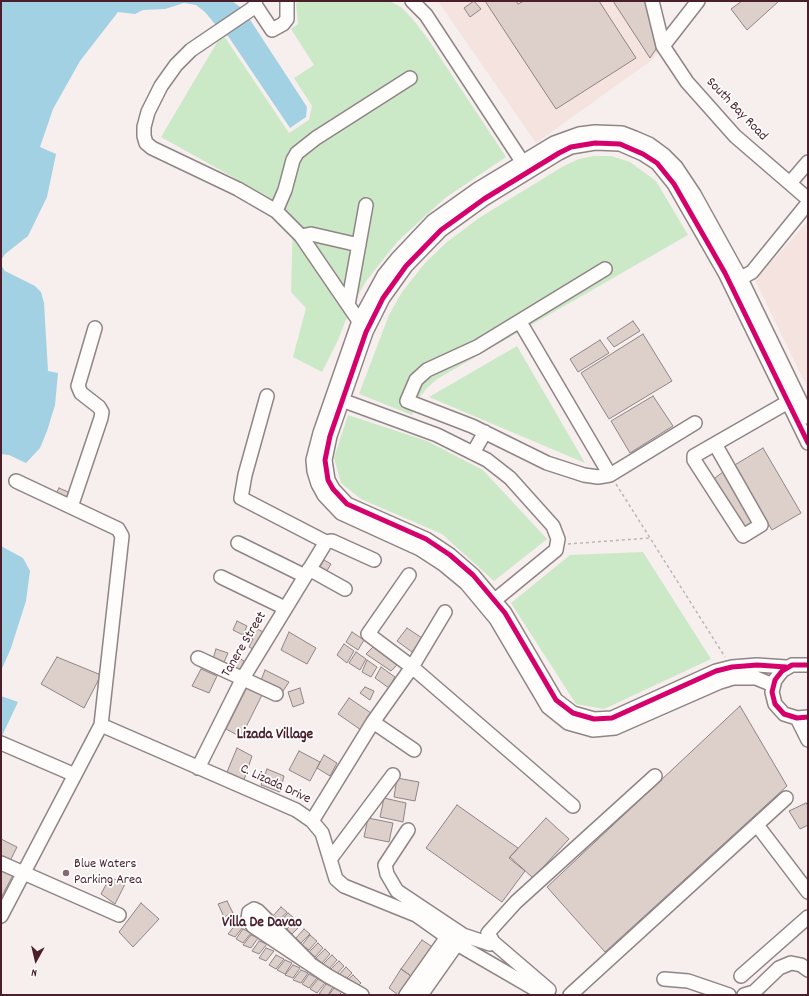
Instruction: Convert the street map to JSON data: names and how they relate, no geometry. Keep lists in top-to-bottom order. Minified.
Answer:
{"streets":{"street":["South Bay Road","Tanere Street","C. Lizada Drive"]},"crossings":[["Tanere Street","C. Lizada Drive"]],"districts":["Lizada Village","Villa De Davao"],"places":["Blue Waters Parking Area"],"north":"bottom"}
